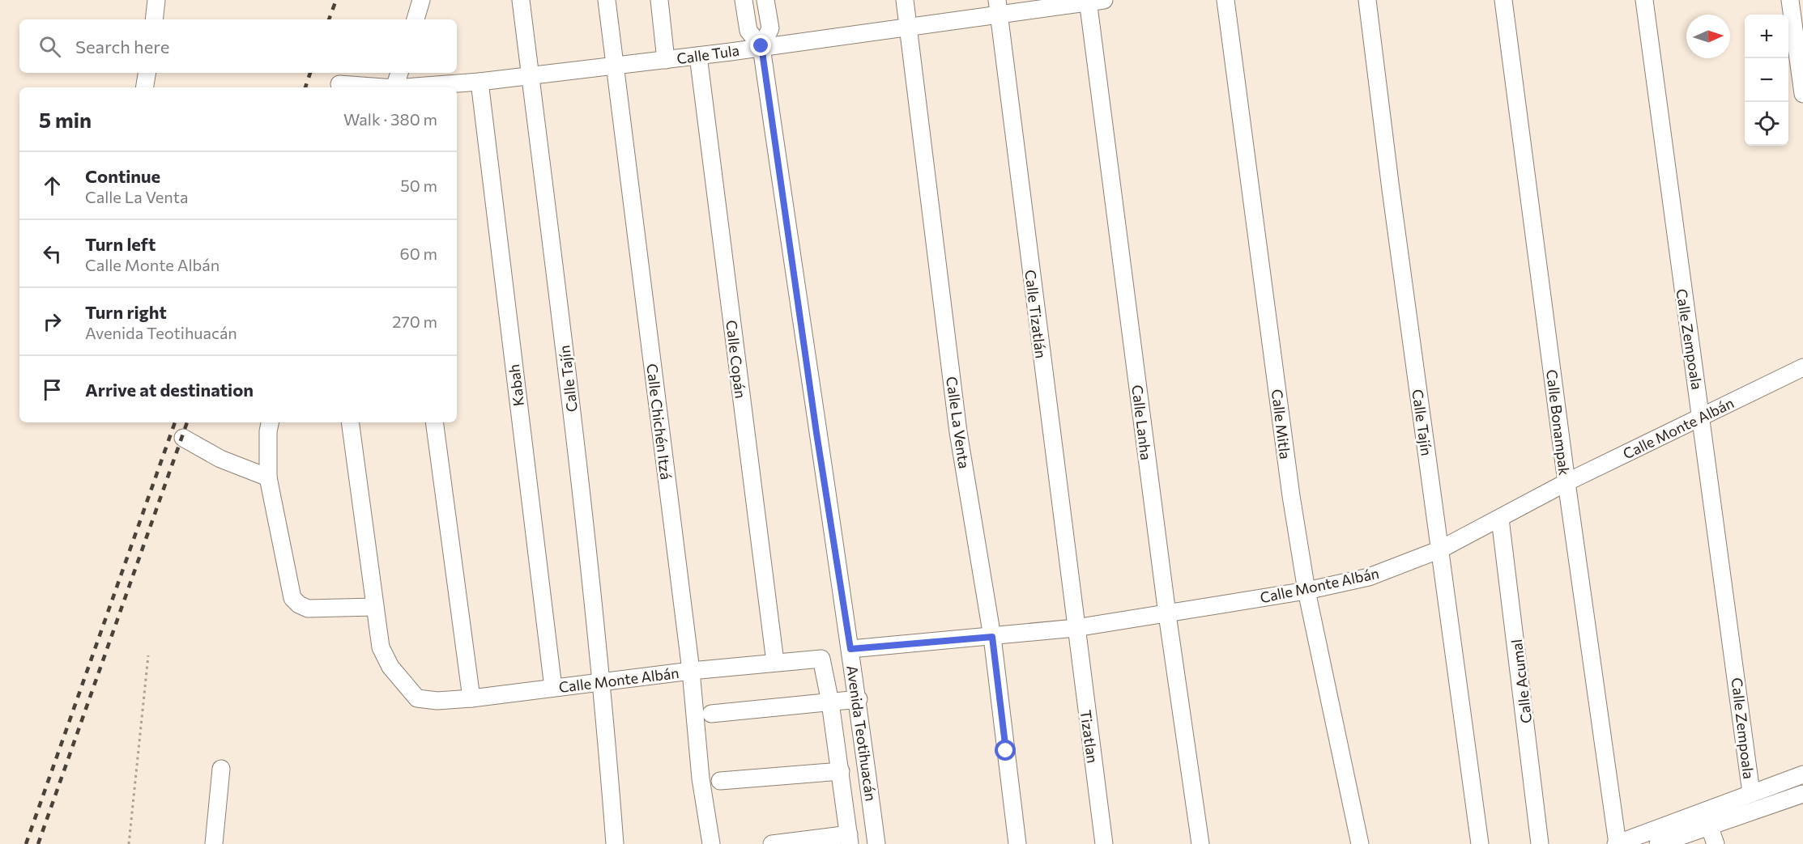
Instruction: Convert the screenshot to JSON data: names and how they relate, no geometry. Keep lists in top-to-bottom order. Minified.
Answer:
{"streets":{"street":["Calle Tula","Calle Tizatlán","Calle Zempoala","Calle Copán","Calle Tajín","Kabah","Calle Chichén Itzá","Calle La Venta","Calle Lanha","Calle Bonampak","Calle Mitla","Calle Monte Albán","Calle Acumal","Avenida Teotihuacán","Tizatlan"]},"crossings":[["Calle Tula","Calle Tizatlán"],["Calle Tula","Calle Copán"],["Calle Tula","Calle Tajín"],["Calle Tula","Kabah"],["Calle Tula","Calle Chichén Itzá"],["Calle Tula","Calle La Venta"],["Calle Tula","Calle Lanha"],["Calle Tula","Avenida Teotihuacán"],["Calle Tizatlán","Calle Monte Albán"],["Calle Tizatlán","Tizatlan"],["Calle Zempoala","Calle Monte Albán"],["Calle Copán","Calle Monte Albán"],["Calle Tajín","Calle Monte Albán"],["Kabah","Calle Monte Albán"],["Calle Chichén Itzá","Calle Monte Albán"],["Calle La Venta","Calle Monte Albán"],["Calle Lanha","Calle Monte Albán"],["Calle Bonampak","Calle Monte Albán"],["Calle Mitla","Calle Monte Albán"],["Calle Monte Albán","Calle Acumal"],["Calle Monte Albán","Avenida Teotihuacán"],["Calle Monte Albán","Tizatlan"]],"north":"right","page":{"map_buttons":["+","−"],"search":"Search here","heading":["5 min","Walk · 380 m"],"list":[["Continue","Calle La Venta","50 m"],["Turn left","Calle Monte Albán","60 m"],["Turn right","Avenida Teotihuacán","270 m"],"Arrive at destination"]}}
